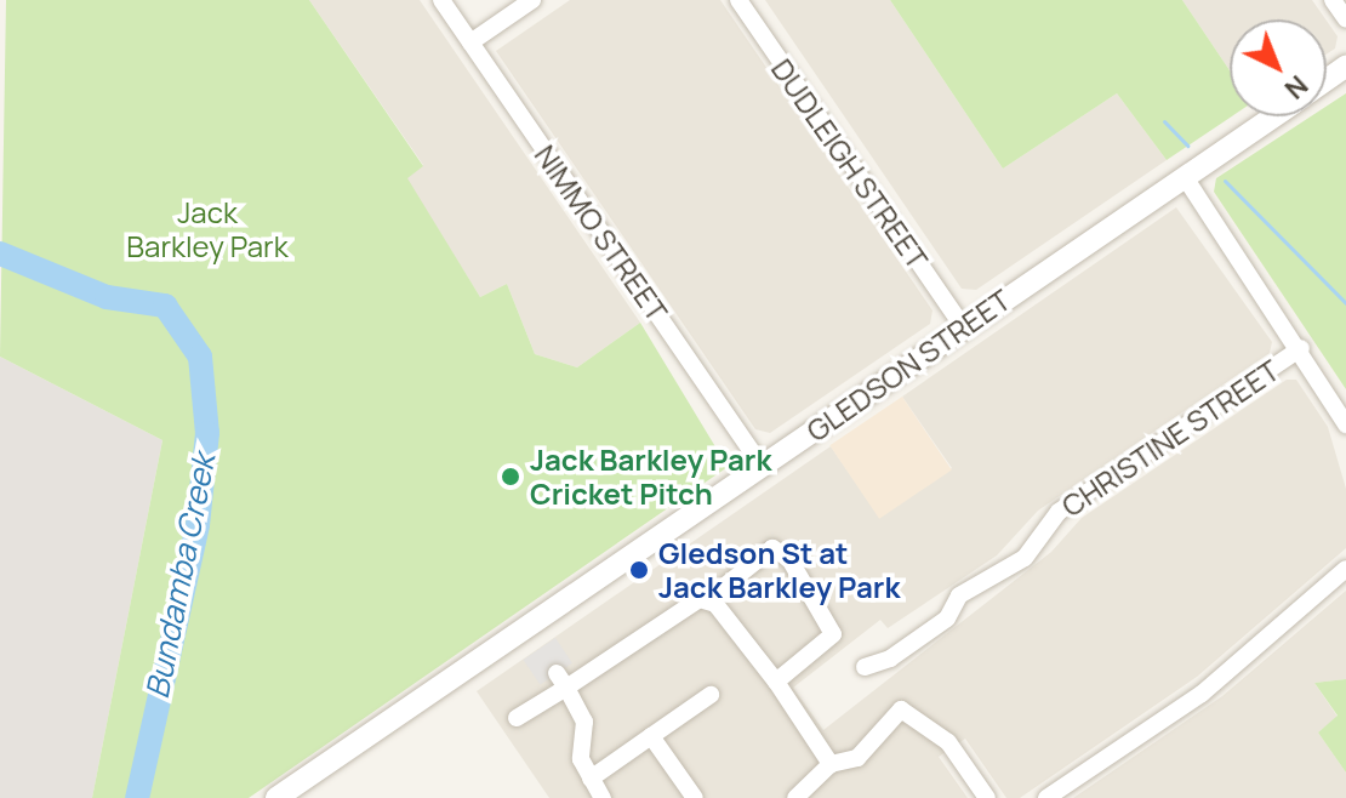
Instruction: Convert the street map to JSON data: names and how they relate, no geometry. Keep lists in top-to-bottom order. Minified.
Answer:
{"streets":{"street":["DUDLEIGH STREET","NIMMO STREET","GLEDSON STREET","CHRISTINE STREET"]},"crossings":[["DUDLEIGH STREET","GLEDSON STREET"],["NIMMO STREET","GLEDSON STREET"]],"water":["Bundamba Creek"],"parks":["Jack Barkley Park"],"places":["Jack Barkley Park Cricket Pitch","Gledson St at Jack Barkley Park"],"north":"bottom right"}
